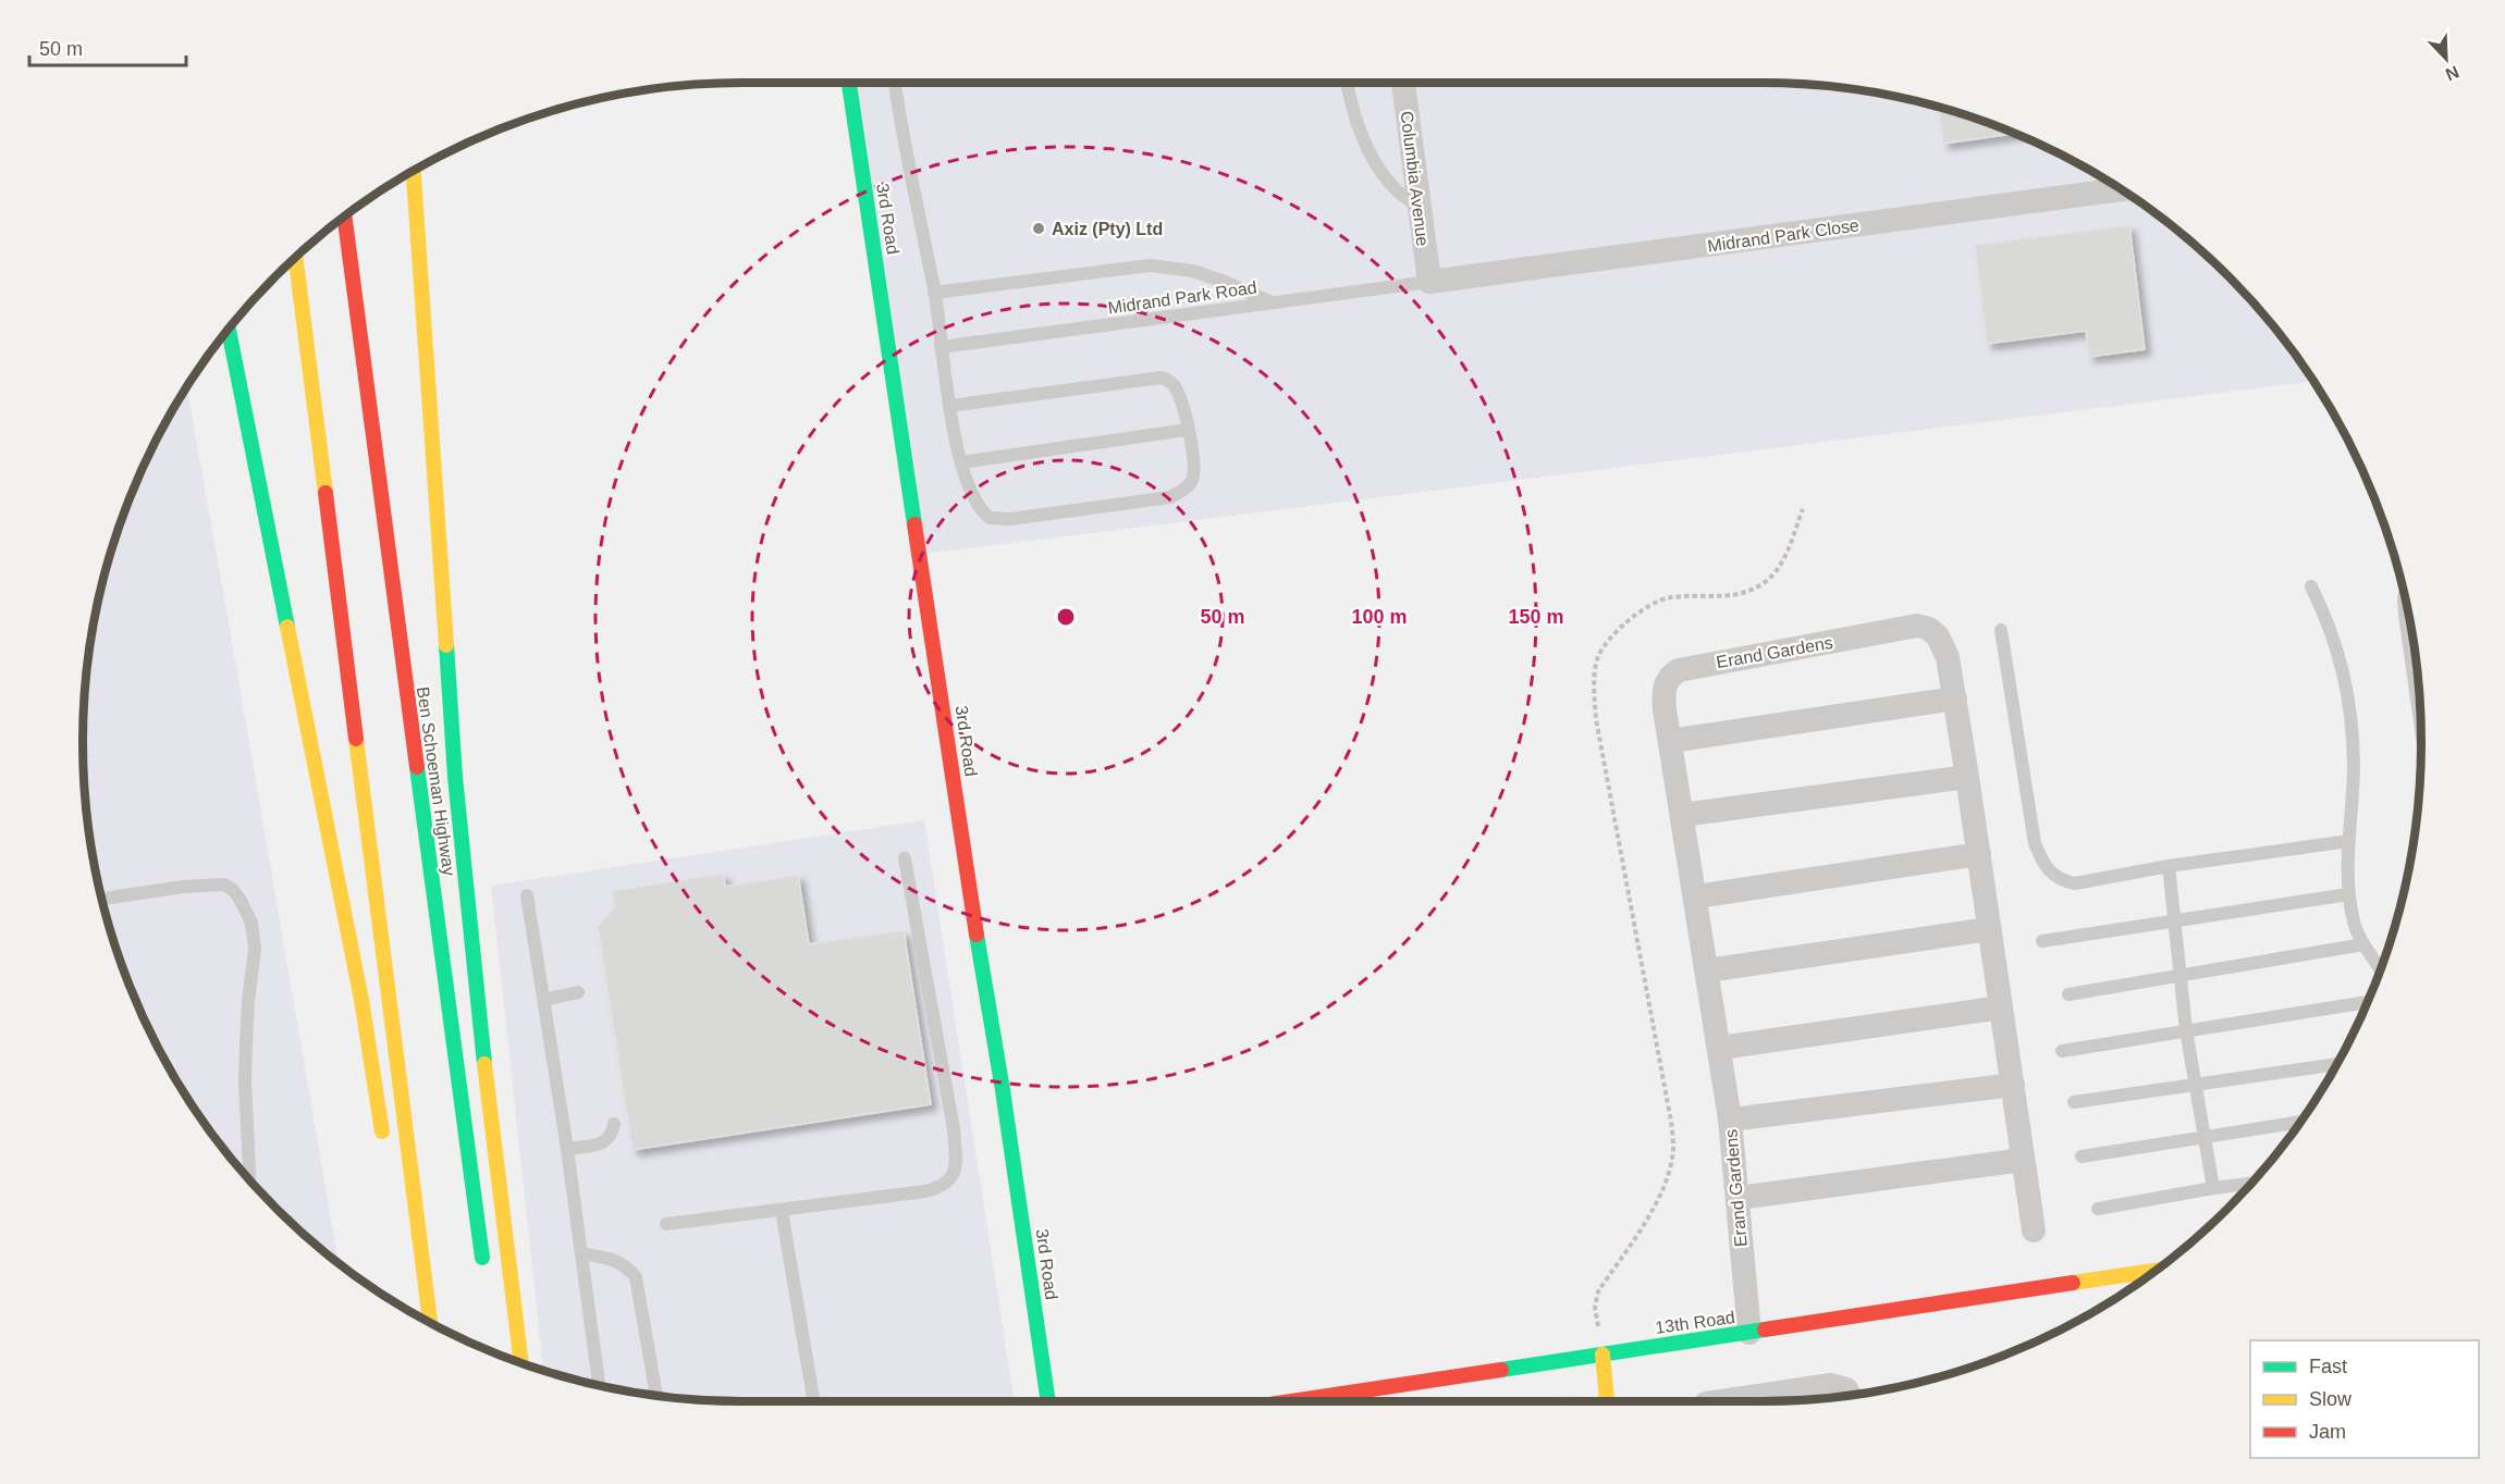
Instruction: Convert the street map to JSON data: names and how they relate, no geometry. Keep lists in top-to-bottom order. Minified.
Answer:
{"streets":{"main road":["3rd Road","Ben Schoeman Highway","13th Road"],"street":["Columbia Avenue","Midrand Park Close","Erand Gardens"],"lane":["Midrand Park Road"]},"crossings":[["Columbia Avenue","Midrand Park Close"],["Columbia Avenue","Midrand Park Road"],["Midrand Park Close","Midrand Park Road"],["Erand Gardens","13th Road"]],"places":["Axiz (Pty) Ltd"],"legend":["Fast","Slow","Jam"],"scale_bar":"50 m","north":"bottom right","rings":["50 m","100 m","150 m"]}
